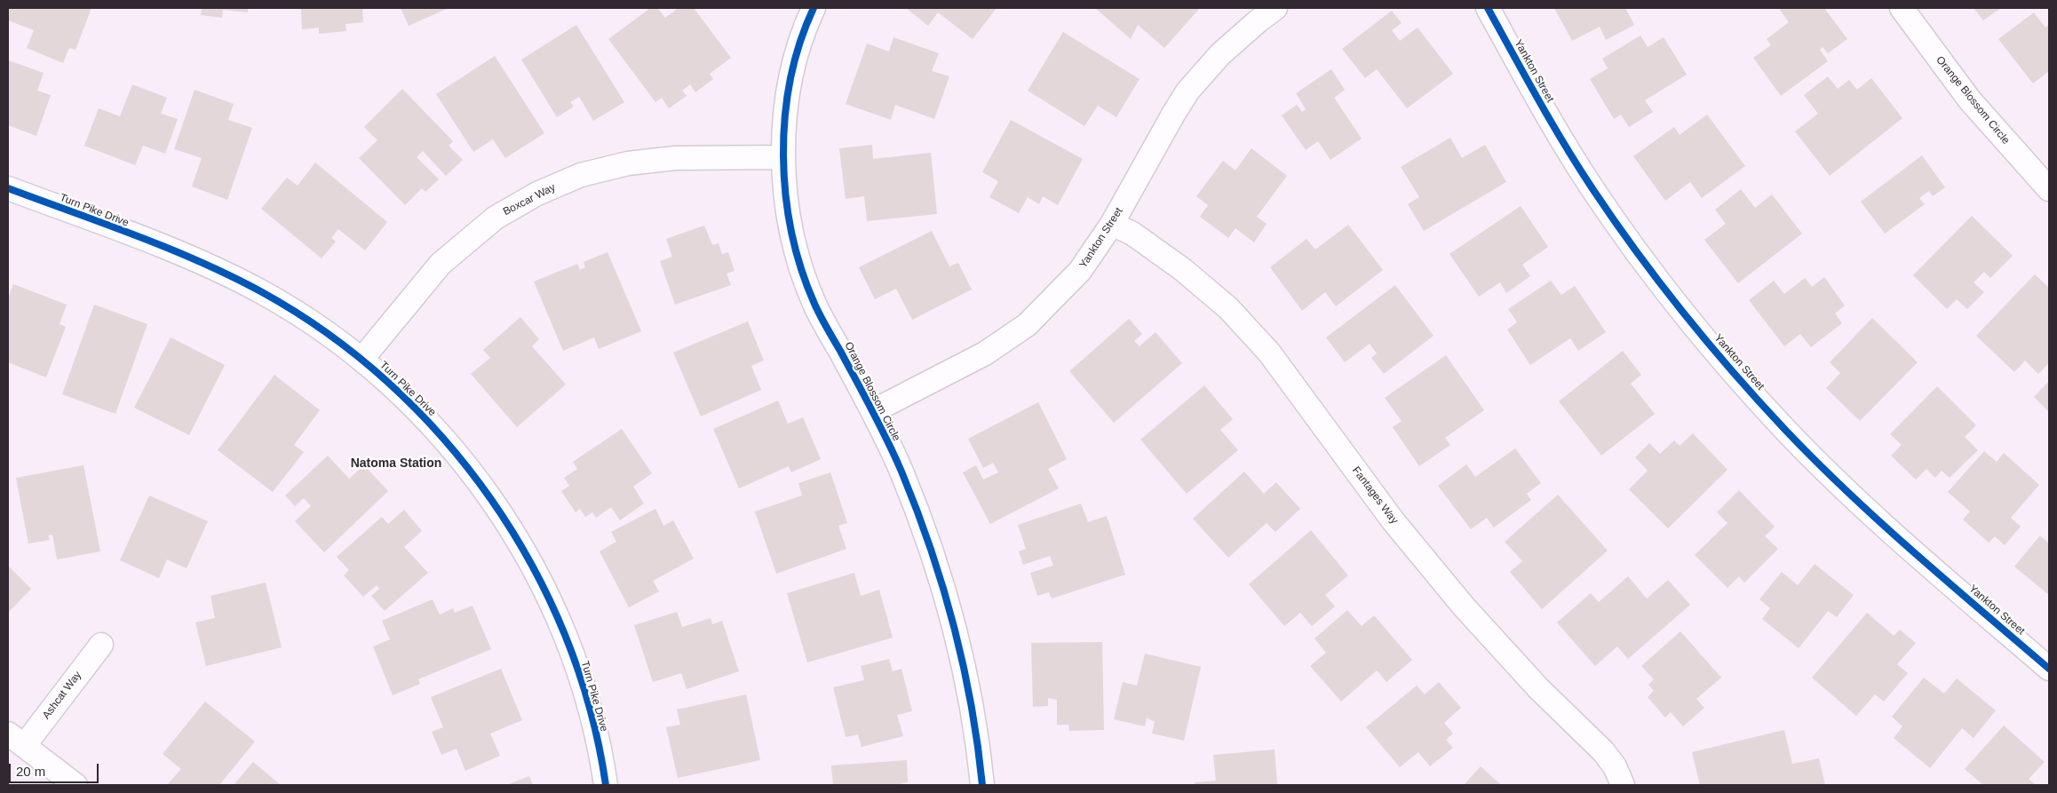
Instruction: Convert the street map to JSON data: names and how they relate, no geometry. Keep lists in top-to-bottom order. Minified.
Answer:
{"streets":{"street":["Yankton Street","Orange Blossom Circle","Boxcar Way","Turn Pike Drive","Fantages Way","Ashcat Way"]},"crossings":[["Yankton Street","Orange Blossom Circle"],["Yankton Street","Fantages Way"],["Orange Blossom Circle","Boxcar Way"],["Boxcar Way","Turn Pike Drive"]],"districts":["Natoma Station"],"scale_bar":"20 m"}
